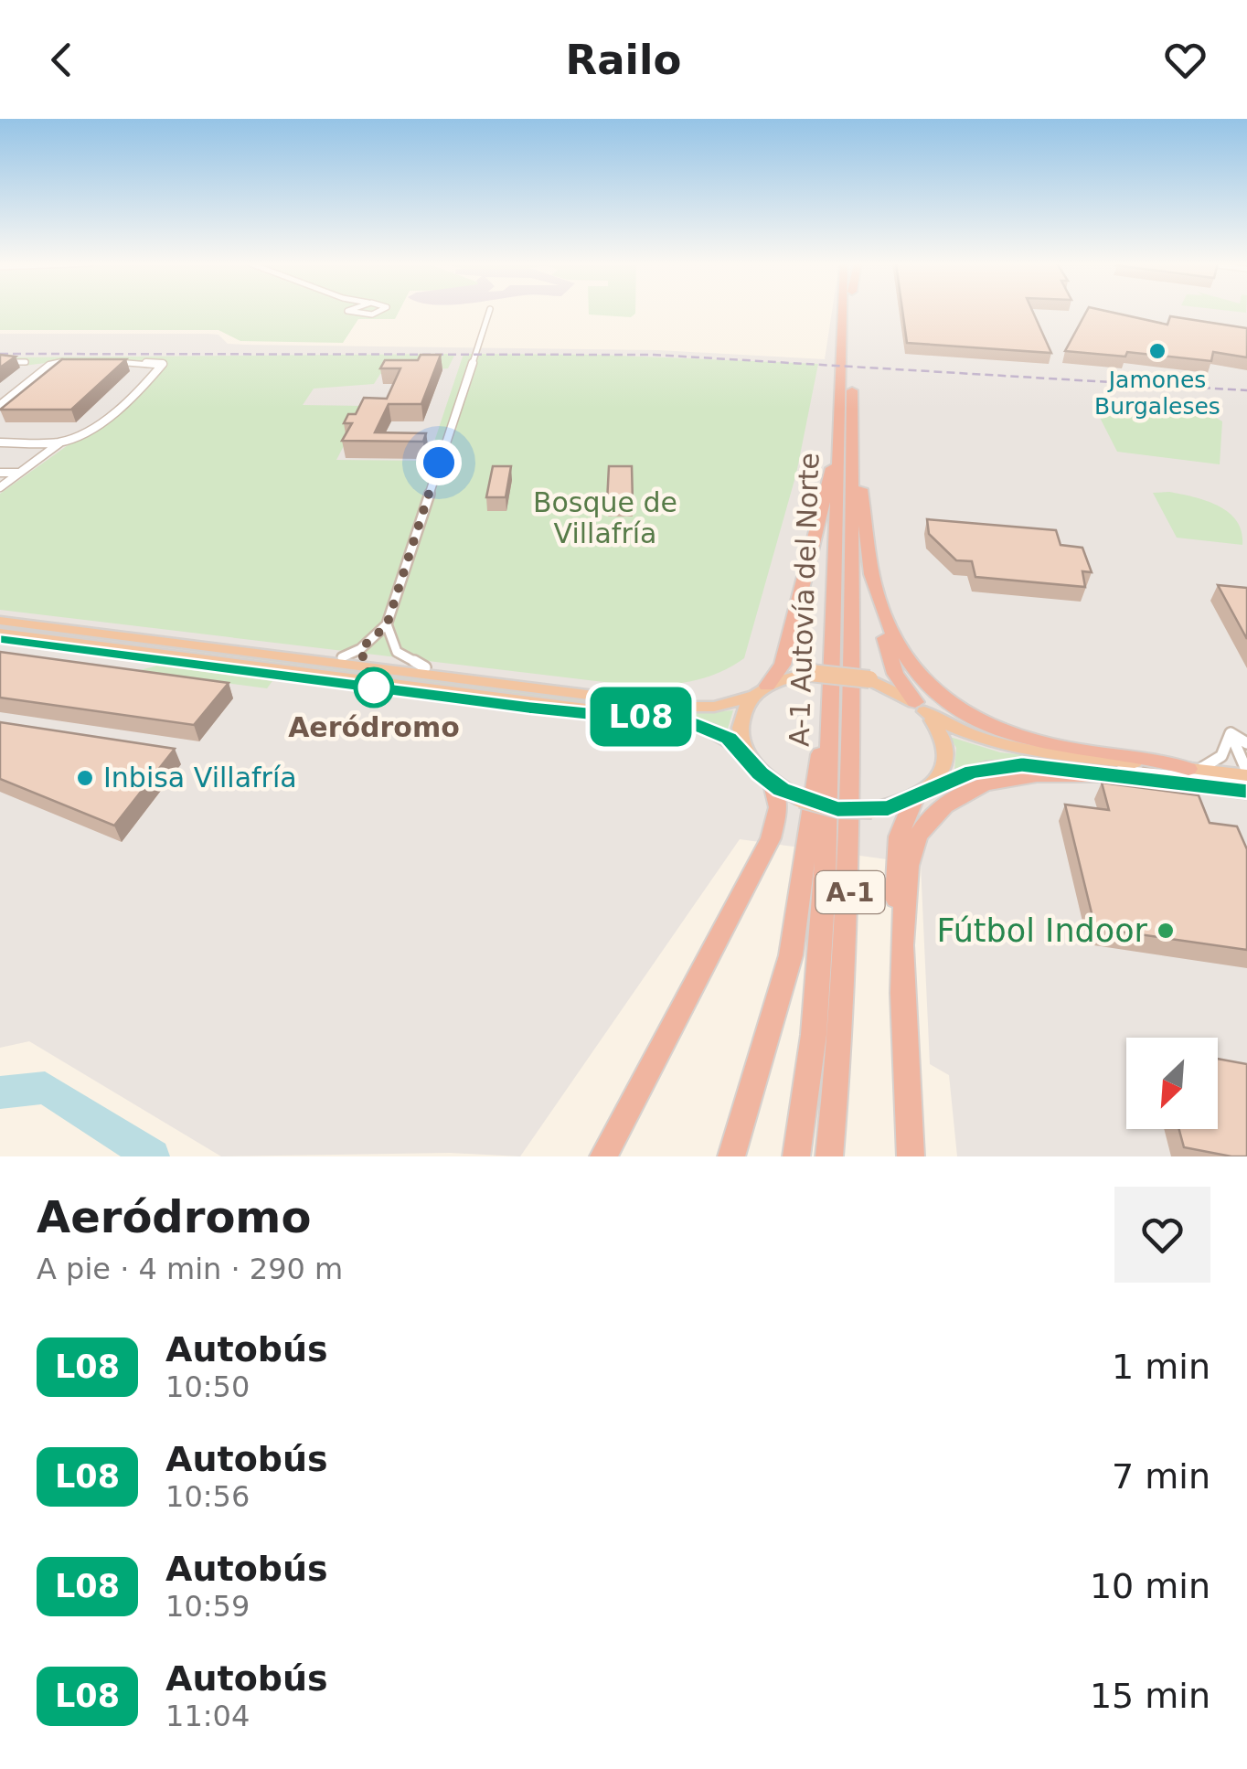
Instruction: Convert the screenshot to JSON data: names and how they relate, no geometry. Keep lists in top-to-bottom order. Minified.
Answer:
{"streets":{"highway":["A-1 Autovía del Norte","A-1"]},"crossings":[["A-1 Autovía del Norte","A-1"]],"parks":["Bosque de Villafría"],"places":["Jamones Burgaleses","Aeródromo","Inbisa Villafría","Fútbol Indoor"],"lines":["bus line L08"],"north":"bottom left","page":{"header":"Railo","on_map":"L08","heading":["Aeródromo","A pie · 4 min · 290 m"],"list":[{"mark":"L08","name":"Autobús","note":"10:50","value":"1 min"},{"mark":"L08","name":"Autobús","note":"10:56","value":"7 min"},{"mark":"L08","name":"Autobús","note":"10:59","value":"10 min"},{"mark":"L08","name":"Autobús","note":"11:04","value":"15 min"}]}}
